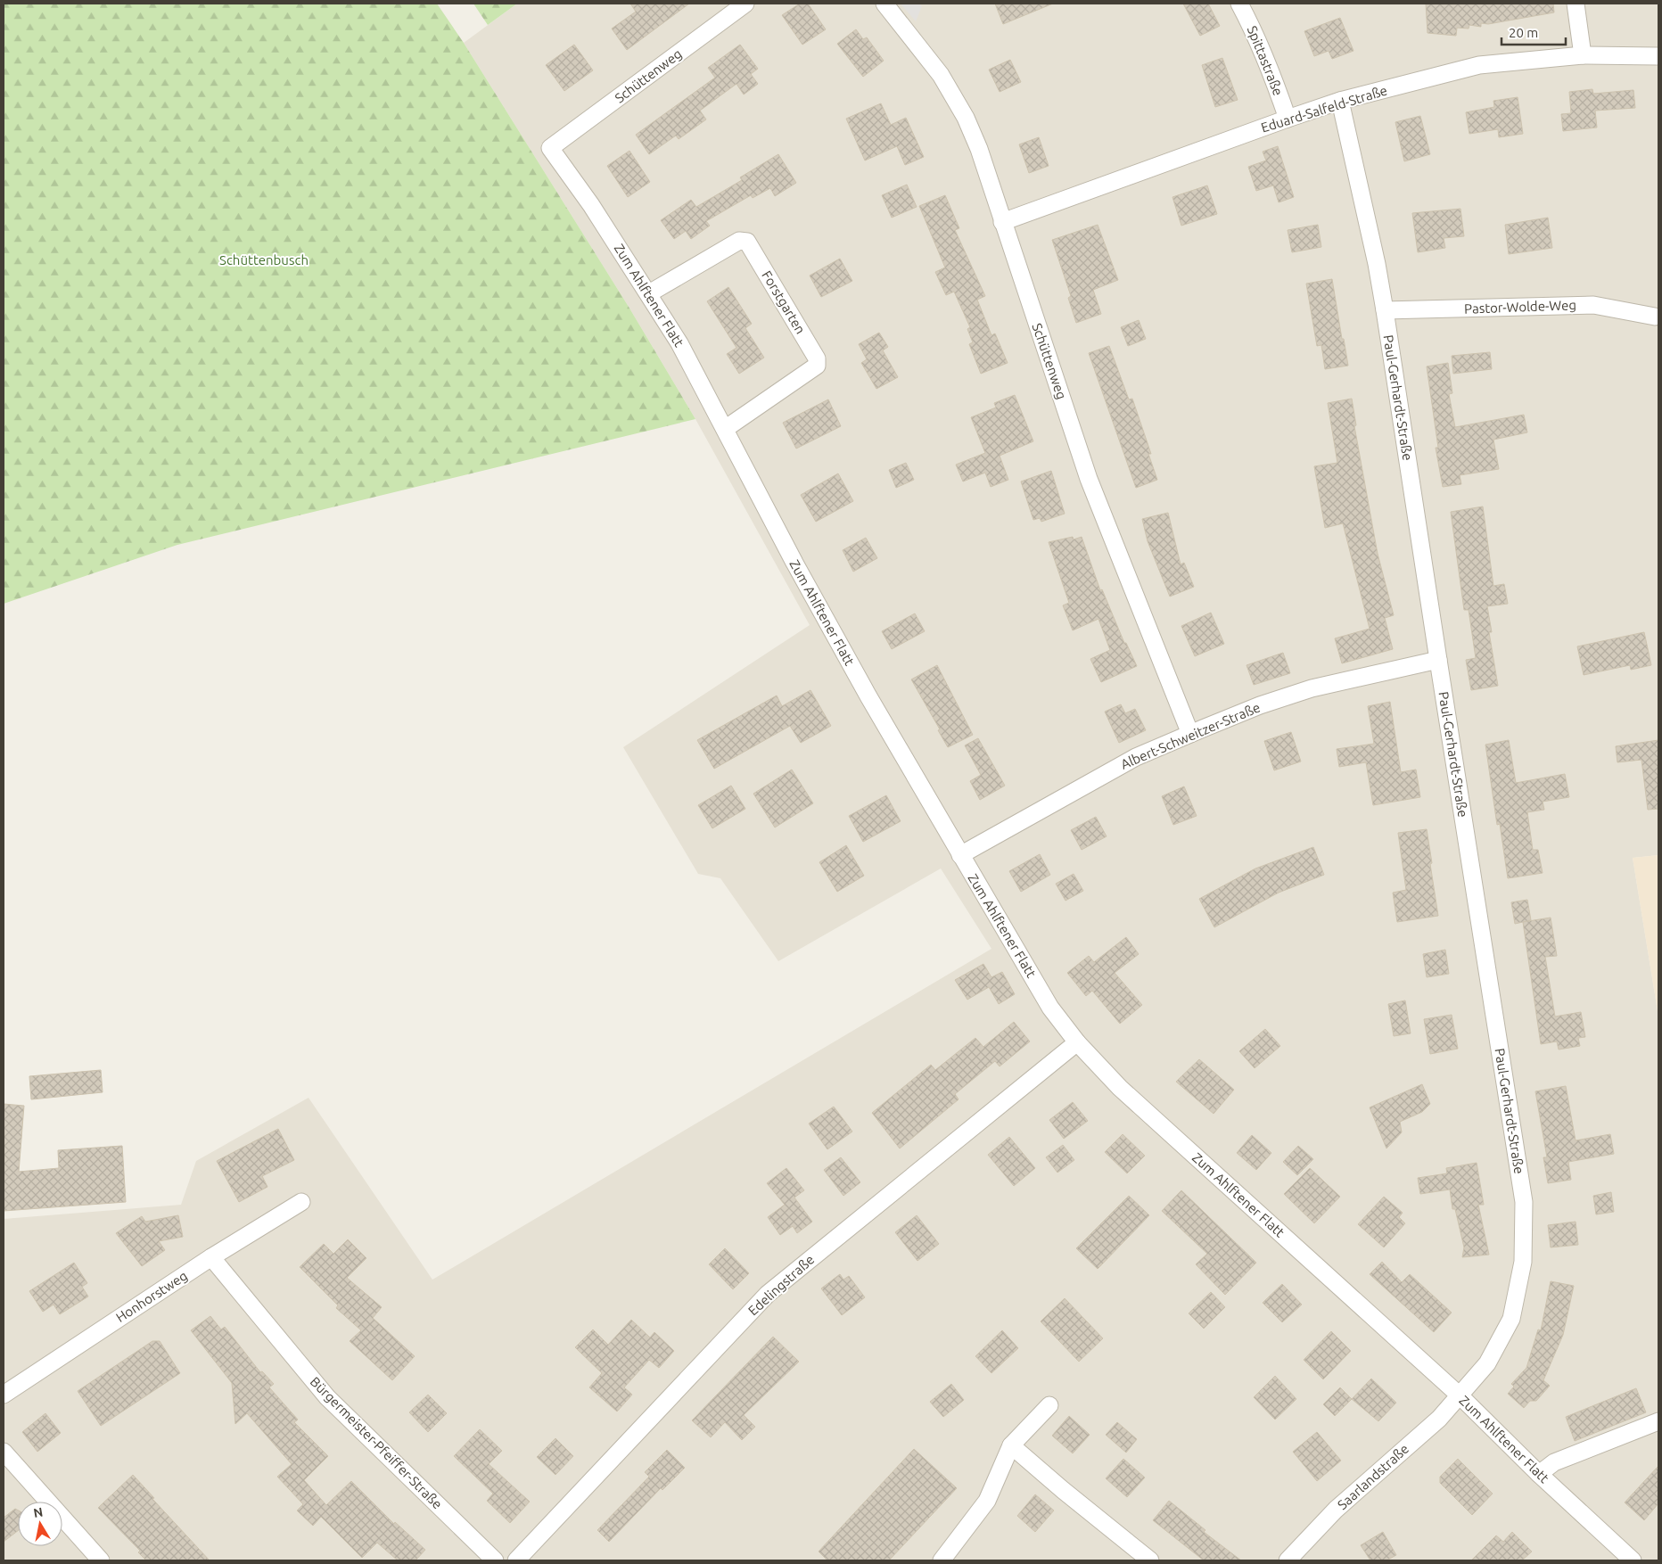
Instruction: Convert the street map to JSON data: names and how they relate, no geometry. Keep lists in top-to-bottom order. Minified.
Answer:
{"streets":{"street":["Spittastraße","Schüttenweg","Eduard-Salfeld-Straße","Zum Ahlftener Flatt","Forstgarten","Pastor-Wolde-Weg","Paul-Gerhardt-Straße","Albert-Schweitzer-Straße","Edelingstraße","Honhorstweg","Bürgermeister-Pfeiffer-Straße","Saarlandstraße"]},"crossings":[["Spittastraße","Eduard-Salfeld-Straße"],["Schüttenweg","Eduard-Salfeld-Straße"],["Schüttenweg","Zum Ahlftener Flatt"],["Schüttenweg","Albert-Schweitzer-Straße"],["Eduard-Salfeld-Straße","Paul-Gerhardt-Straße"],["Zum Ahlftener Flatt","Forstgarten"],["Zum Ahlftener Flatt","Paul-Gerhardt-Straße"],["Zum Ahlftener Flatt","Albert-Schweitzer-Straße"],["Zum Ahlftener Flatt","Edelingstraße"],["Zum Ahlftener Flatt","Saarlandstraße"],["Pastor-Wolde-Weg","Paul-Gerhardt-Straße"],["Paul-Gerhardt-Straße","Albert-Schweitzer-Straße"],["Paul-Gerhardt-Straße","Saarlandstraße"],["Honhorstweg","Bürgermeister-Pfeiffer-Straße"]],"parks":["Schüttenbusch"],"scale_bar":"20 m","north":"top"}
